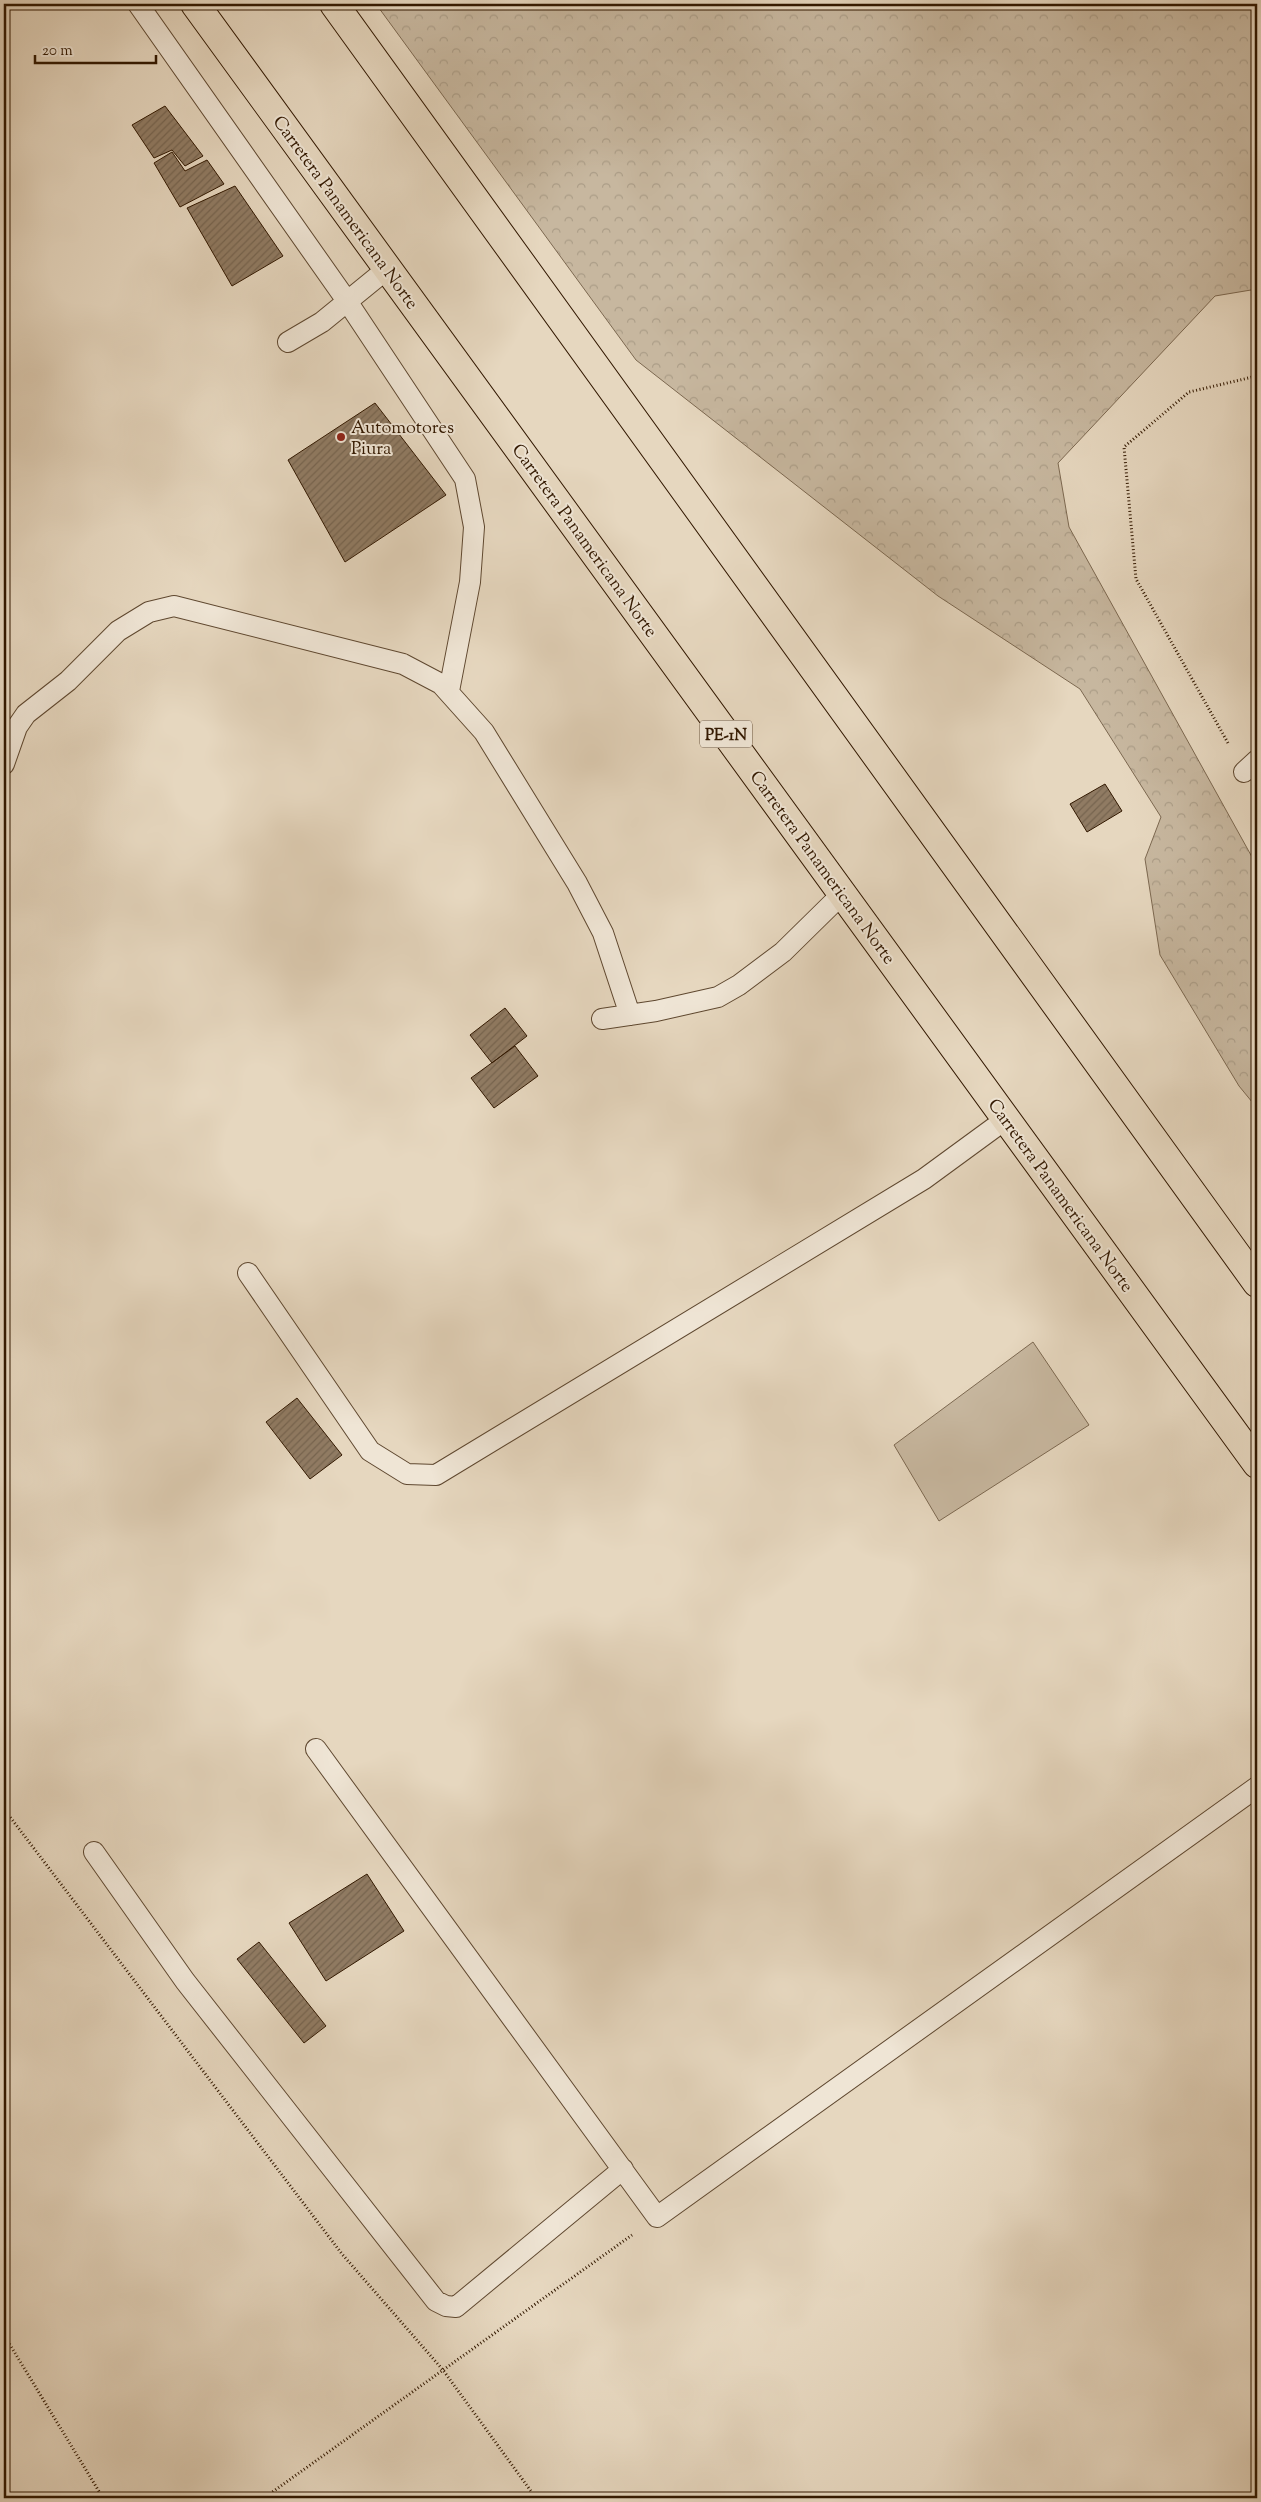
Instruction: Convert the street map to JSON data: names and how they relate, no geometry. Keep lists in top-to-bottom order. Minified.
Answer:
{"streets":{"highway":["Carretera Panamericana Norte","PE-1N"]},"places":["Automotores Piura"],"scale_bar":"20 m"}
